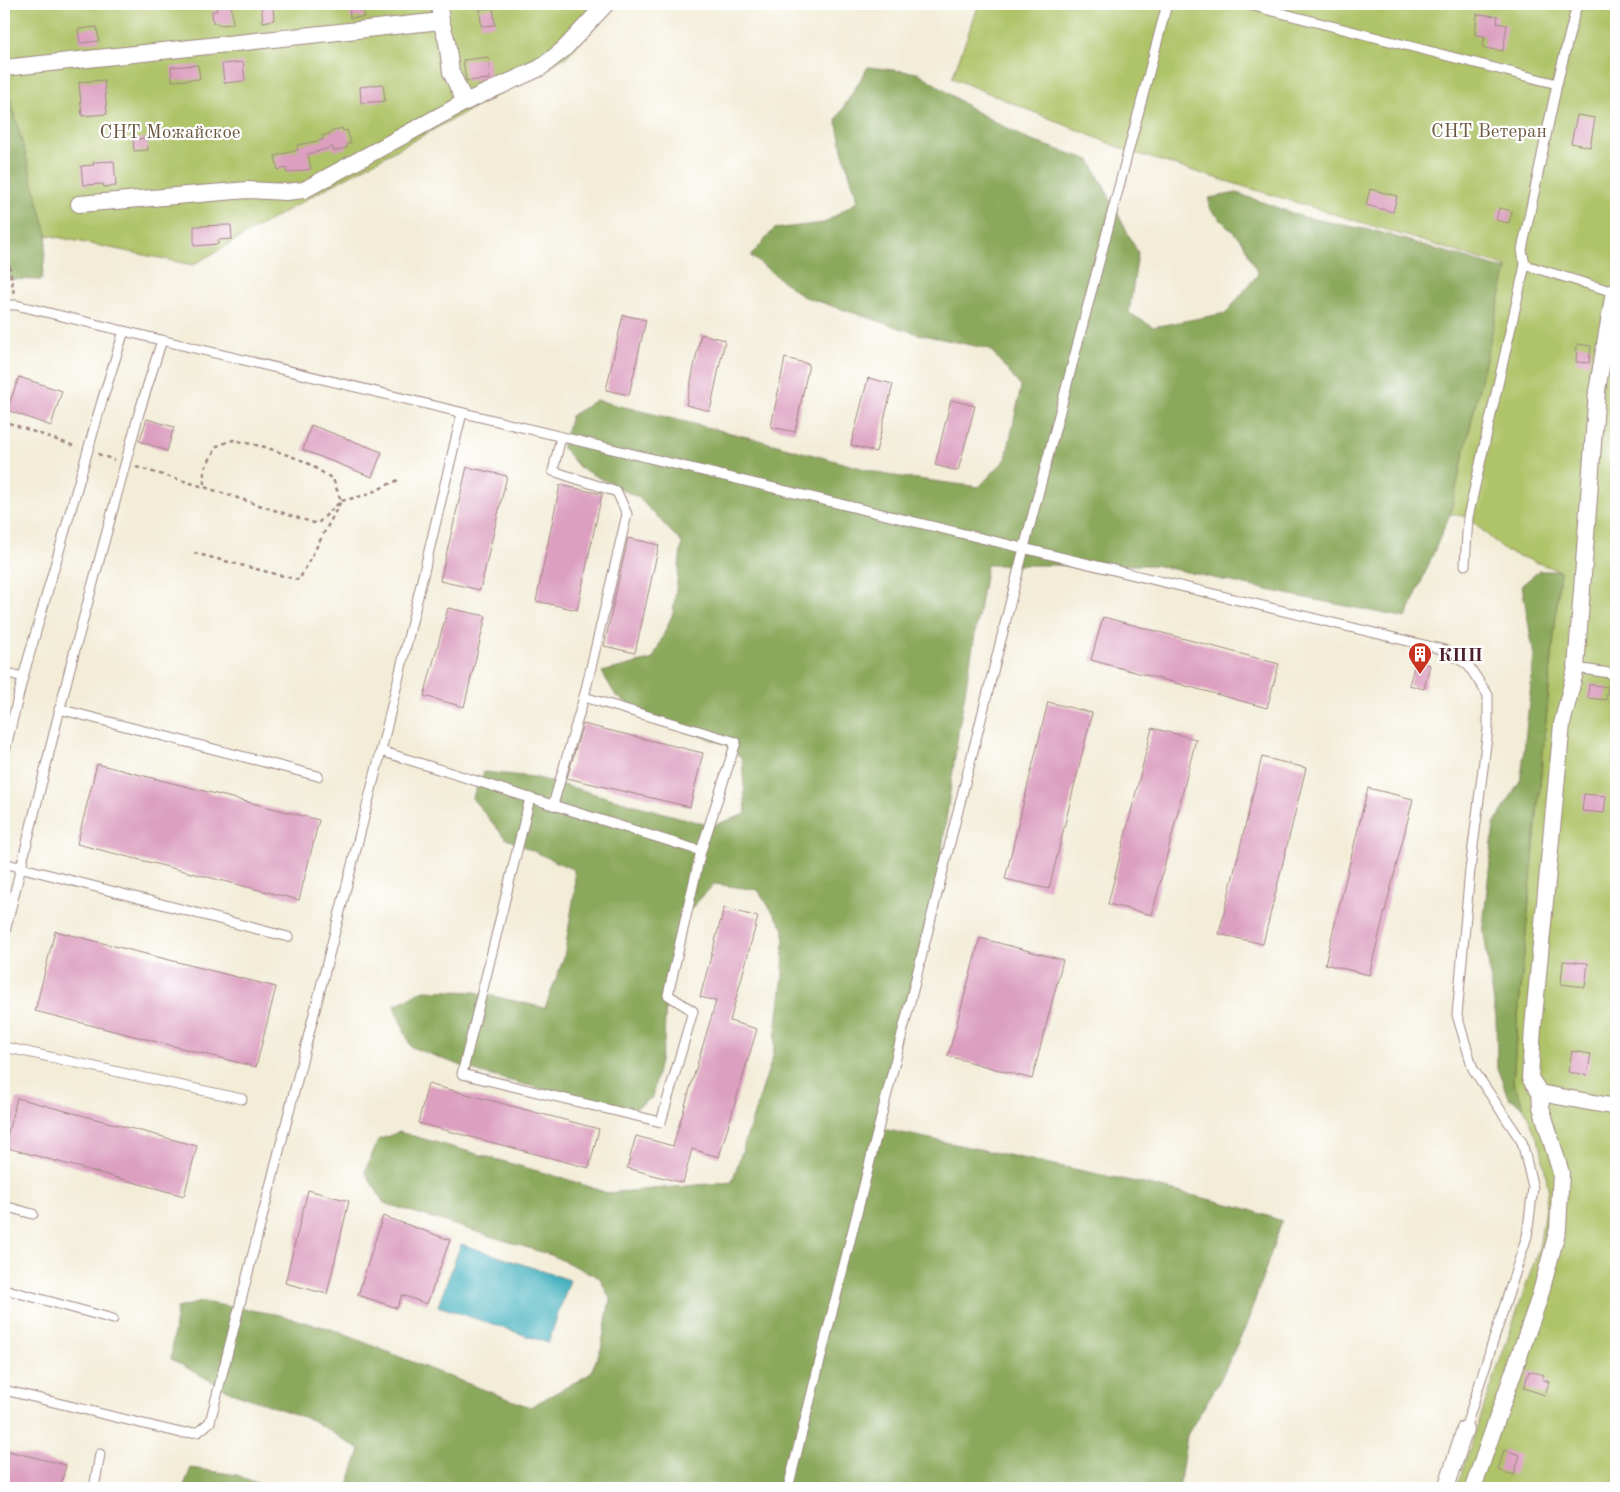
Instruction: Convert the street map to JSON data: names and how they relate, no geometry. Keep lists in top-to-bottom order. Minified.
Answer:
{"parks":["СНТ Ветеран","СНТ Можайское"],"places":{"building":["КПП"]}}
